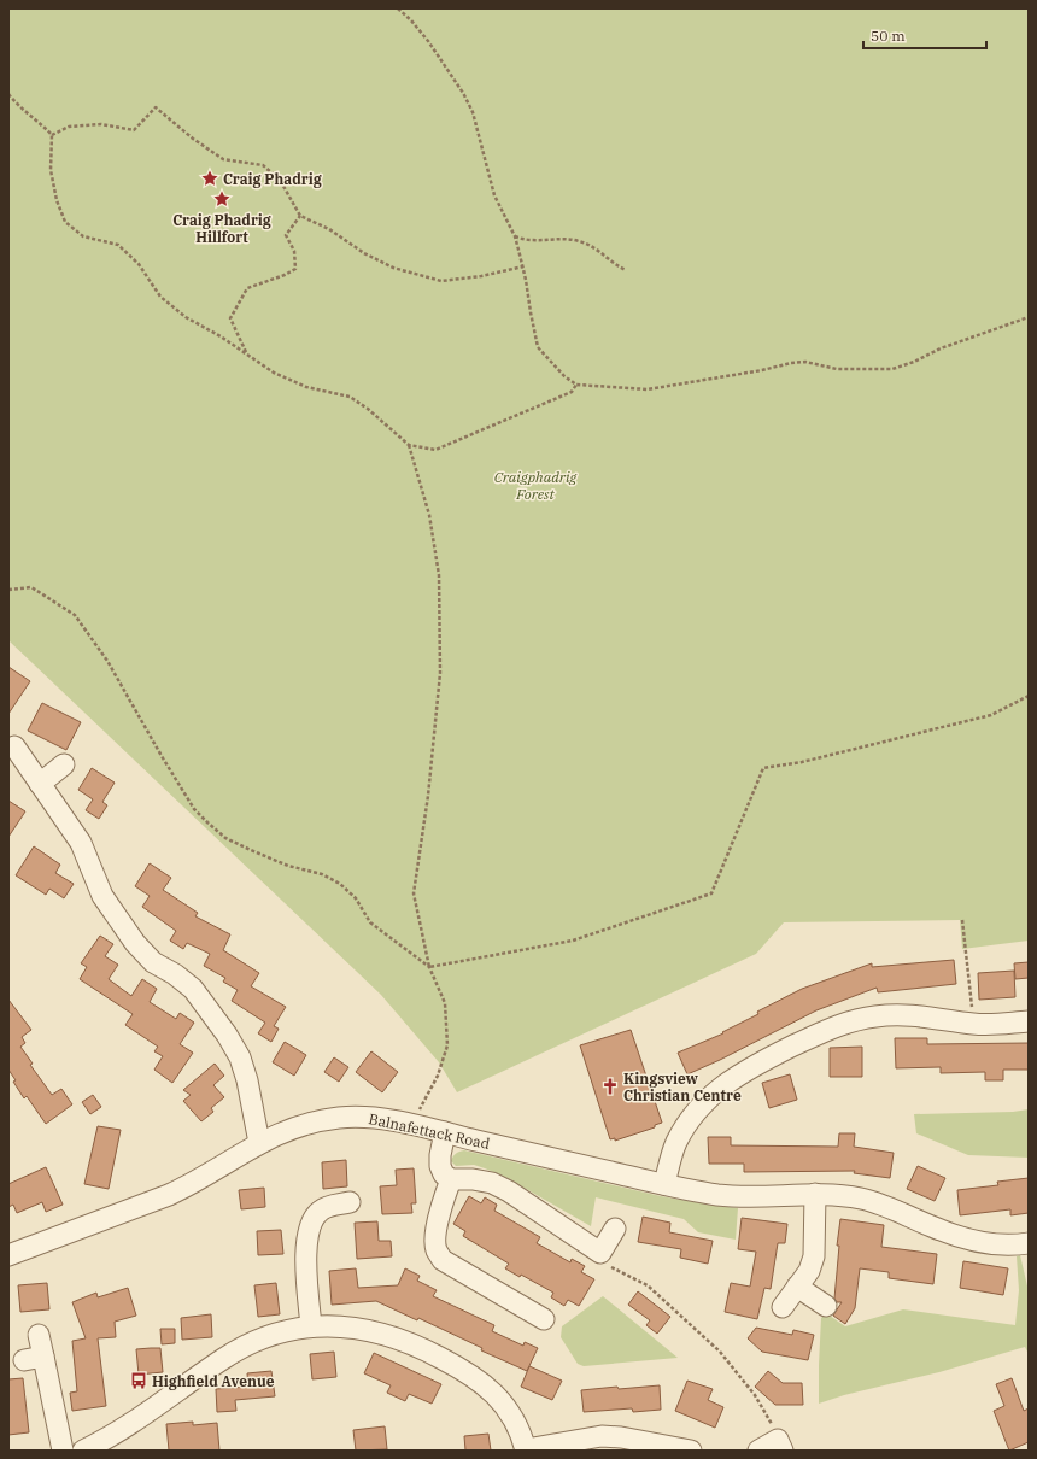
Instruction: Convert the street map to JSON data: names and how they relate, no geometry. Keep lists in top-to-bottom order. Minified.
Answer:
{"streets":{"street":["Balnafettack Road"]},"parks":["Craigphadrig Forest"],"places":{"place":["Craig Phadrig","Craig Phadrig Hillfort"],"church":["Kingsview Christian Centre"],"bus stop":["Highfield Avenue"]},"scale_bar":"50 m"}
